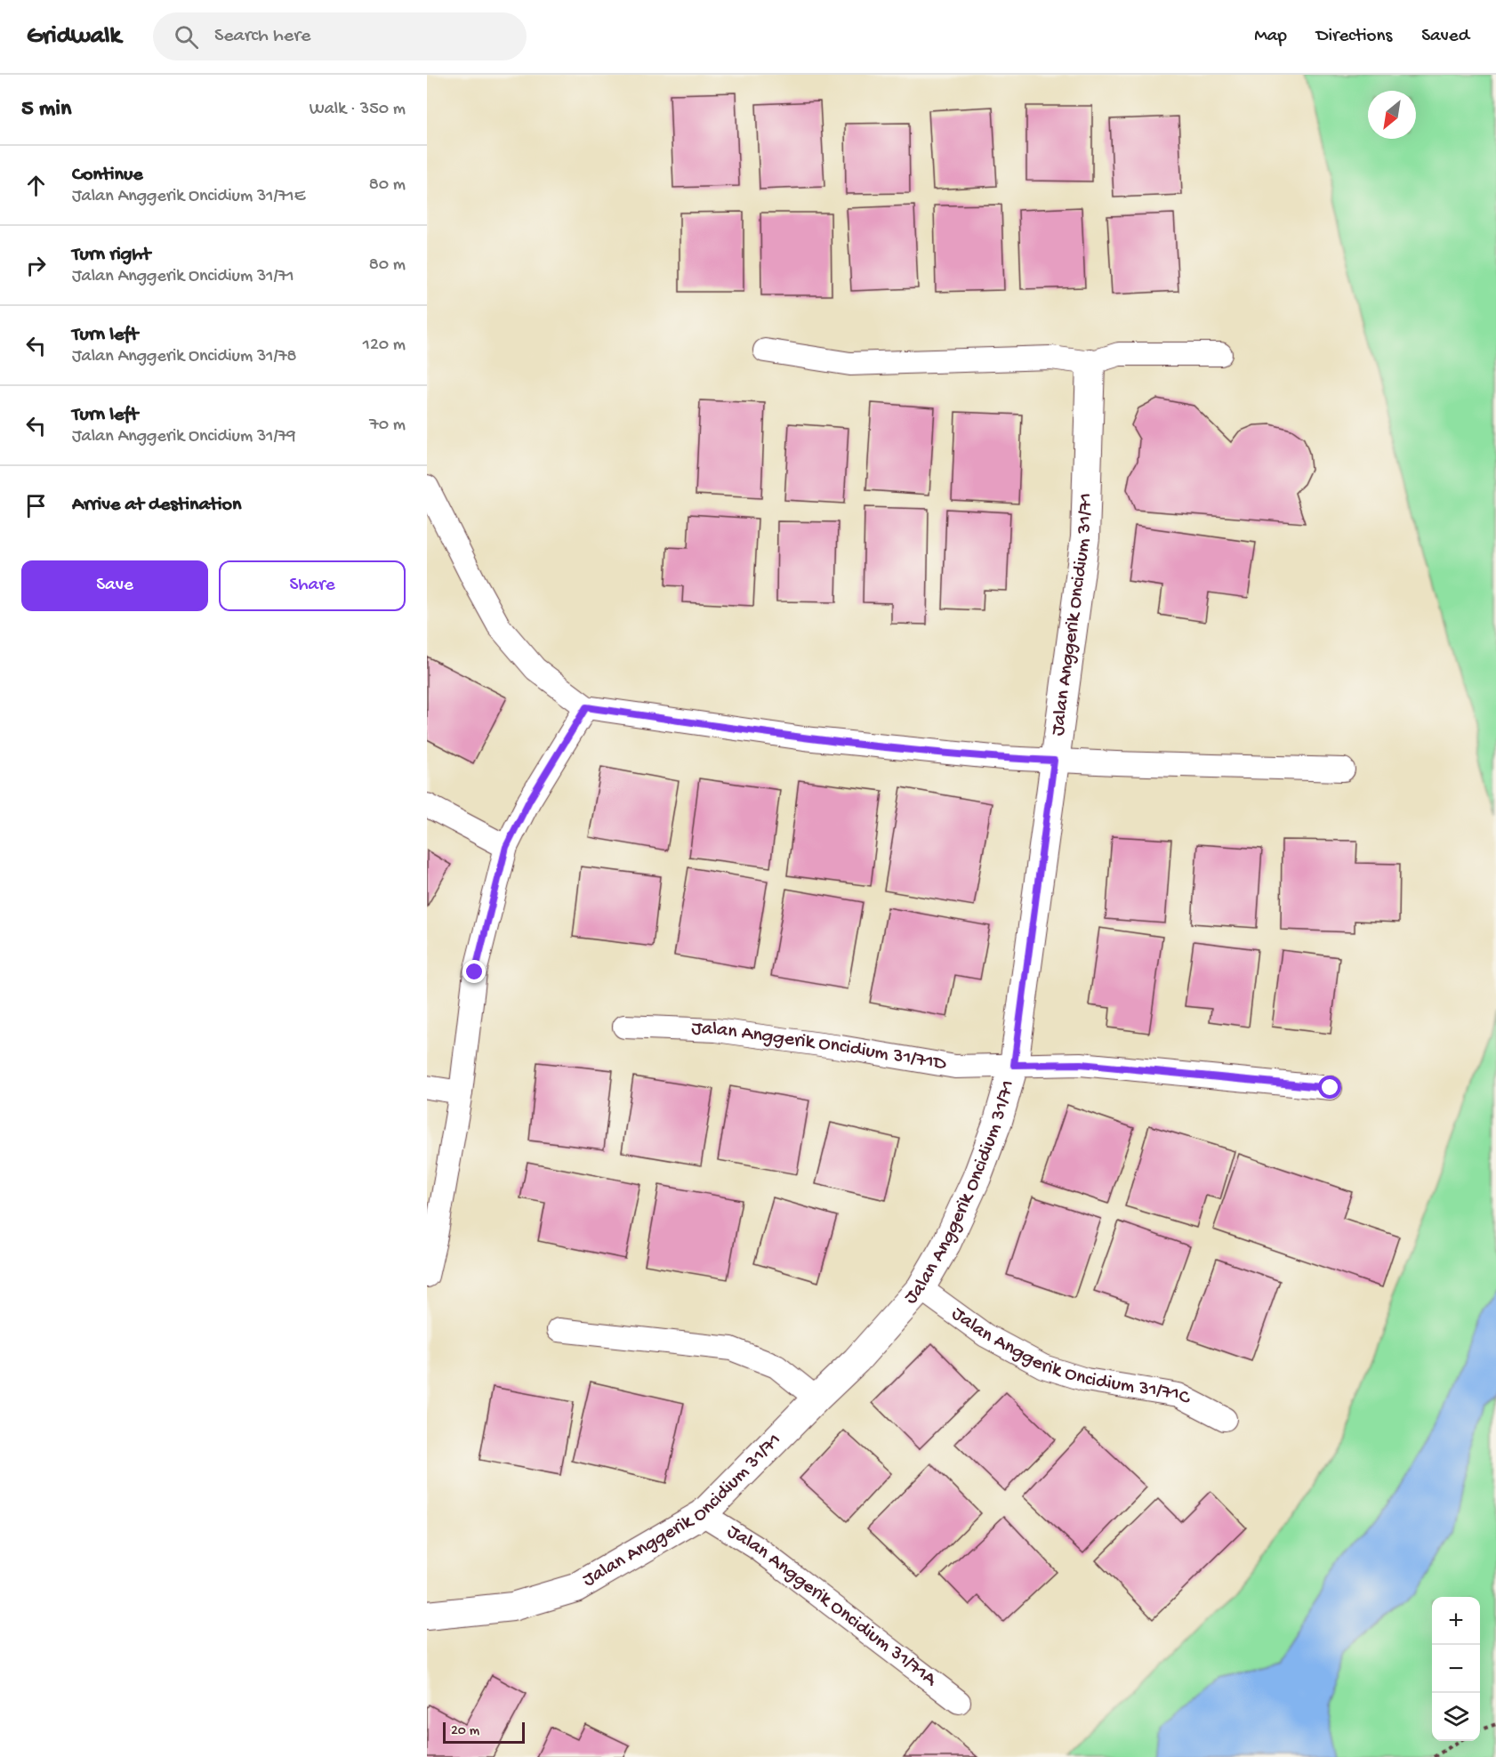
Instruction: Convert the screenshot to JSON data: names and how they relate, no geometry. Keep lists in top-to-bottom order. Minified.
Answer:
{"streets":{"street":["Jalan Anggerik Oncidium 31/71","Jalan Anggerik Oncidium 31/71D","Jalan Anggerik Oncidium 31/71C","Jalan Anggerik Oncidium 31/71A"]},"crossings":[["Jalan Anggerik Oncidium 31/71","Jalan Anggerik Oncidium 31/71D"],["Jalan Anggerik Oncidium 31/71","Jalan Anggerik Oncidium 31/71C"],["Jalan Anggerik Oncidium 31/71","Jalan Anggerik Oncidium 31/71A"]],"scale_bar":"20 m","north":"bottom left","page":{"header":"Gridwalk","search":"Search here","nav":["Map","Directions","Saved"],"heading":["5 min","Walk · 350 m"],"list":[["Continue","Jalan Anggerik Oncidium 31/71E","80 m"],["Turn right","Jalan Anggerik Oncidium 31/71","80 m"],["Turn left","Jalan Anggerik Oncidium 31/78","120 m"],["Turn left","Jalan Anggerik Oncidium 31/79","70 m"],"Arrive at destination"],"buttons":["Save","Share"],"map_buttons":["+","−"],"scale":"20 m"}}
